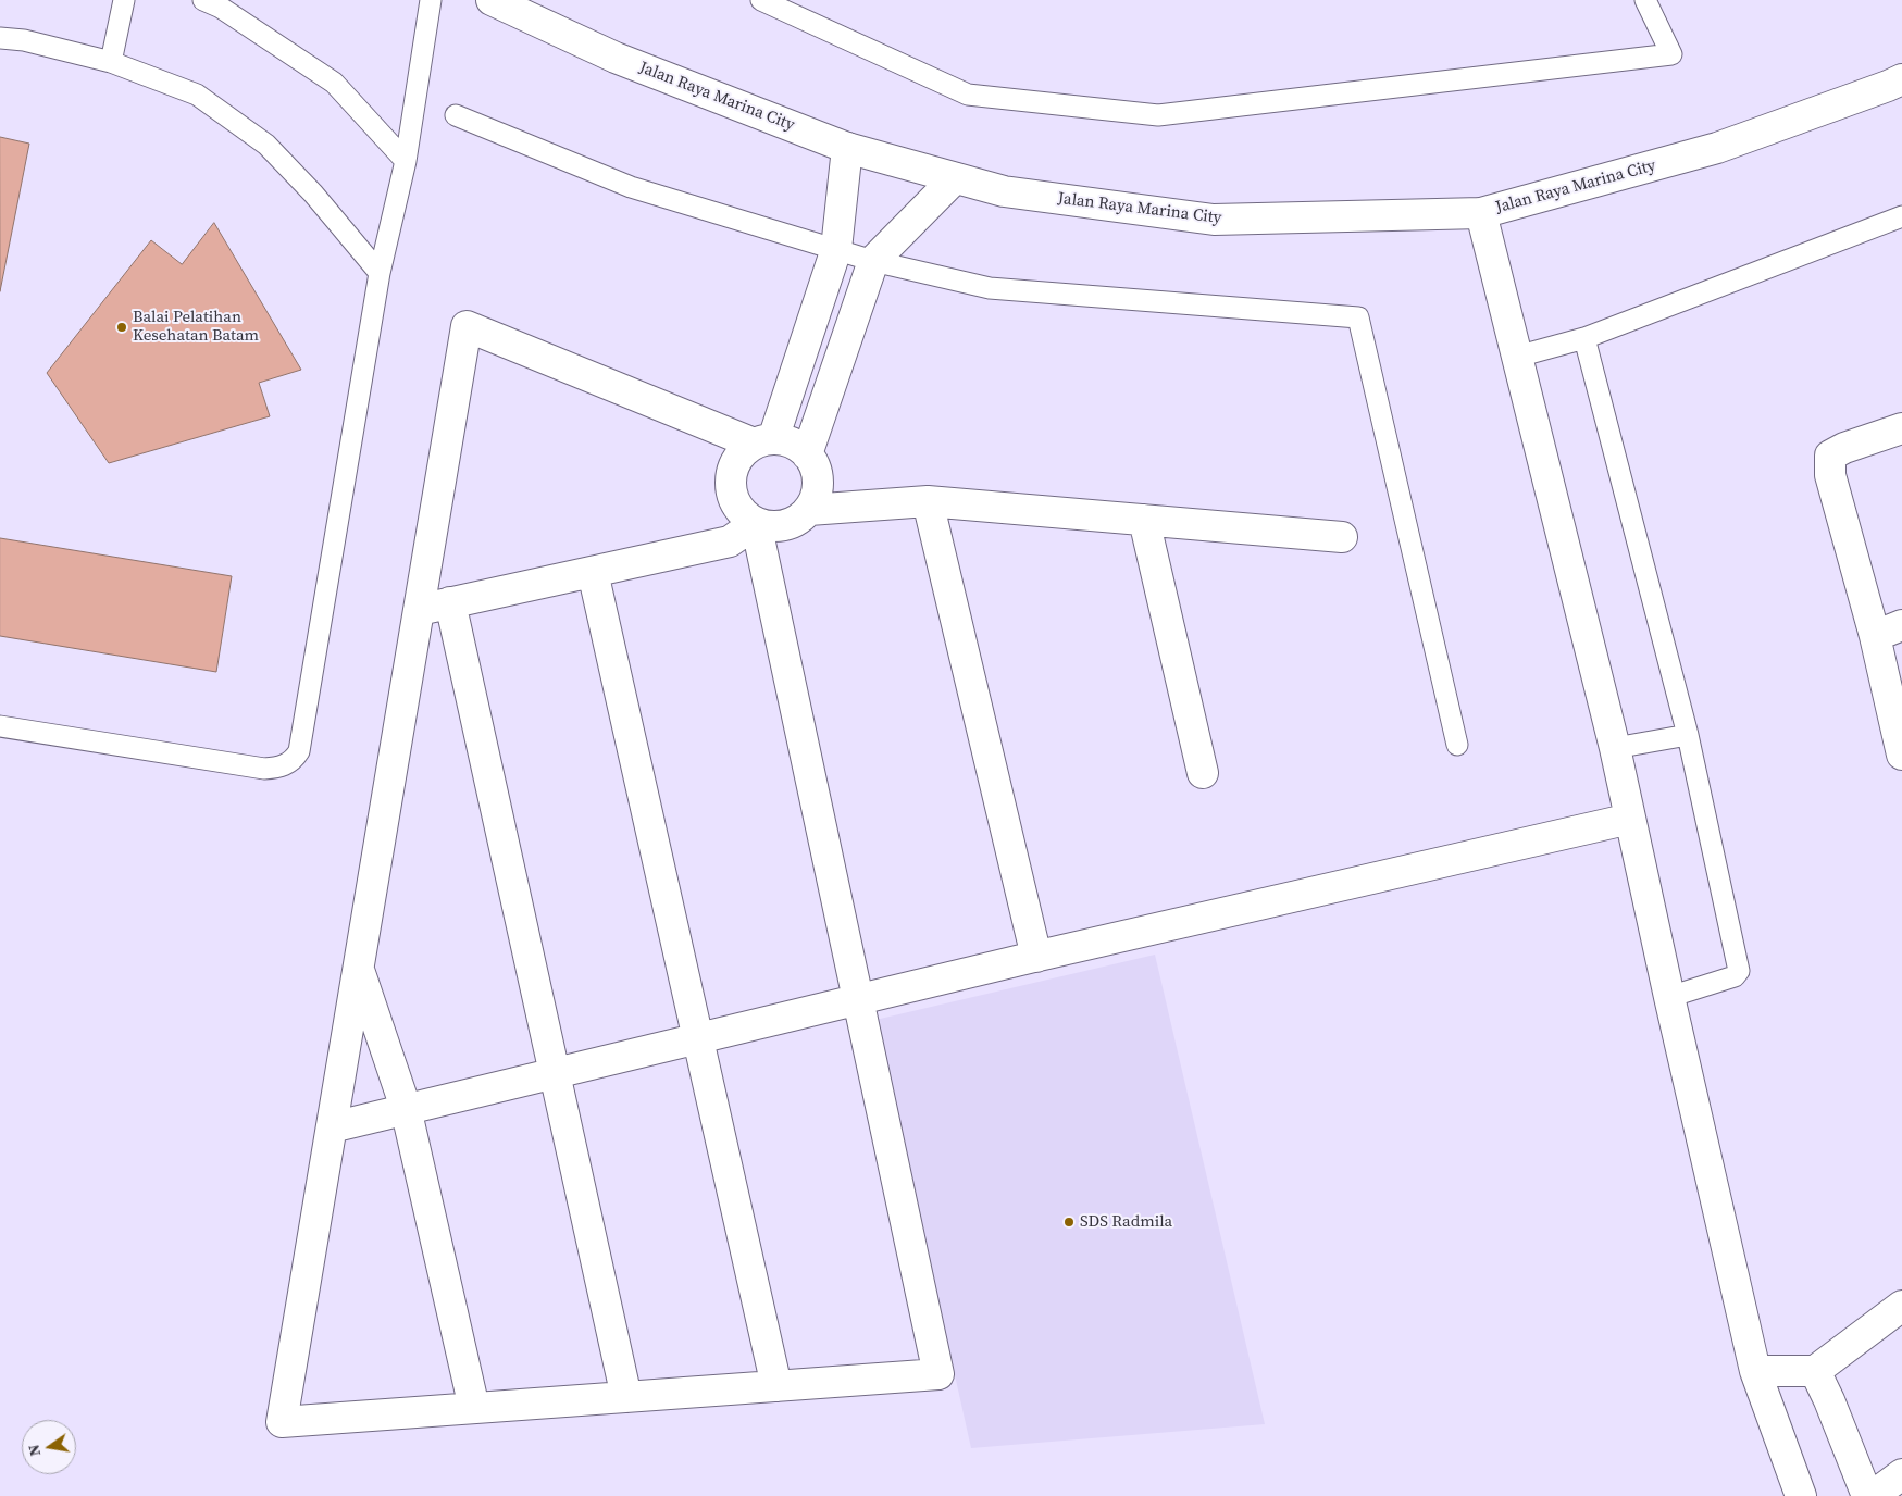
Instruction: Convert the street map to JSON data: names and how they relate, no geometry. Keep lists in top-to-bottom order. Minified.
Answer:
{"streets":{"street":["Jalan Raya Marina City"]},"places":["Balai Pelatihan Kesehatan Batam","SDS Radmila"],"north":"left"}
